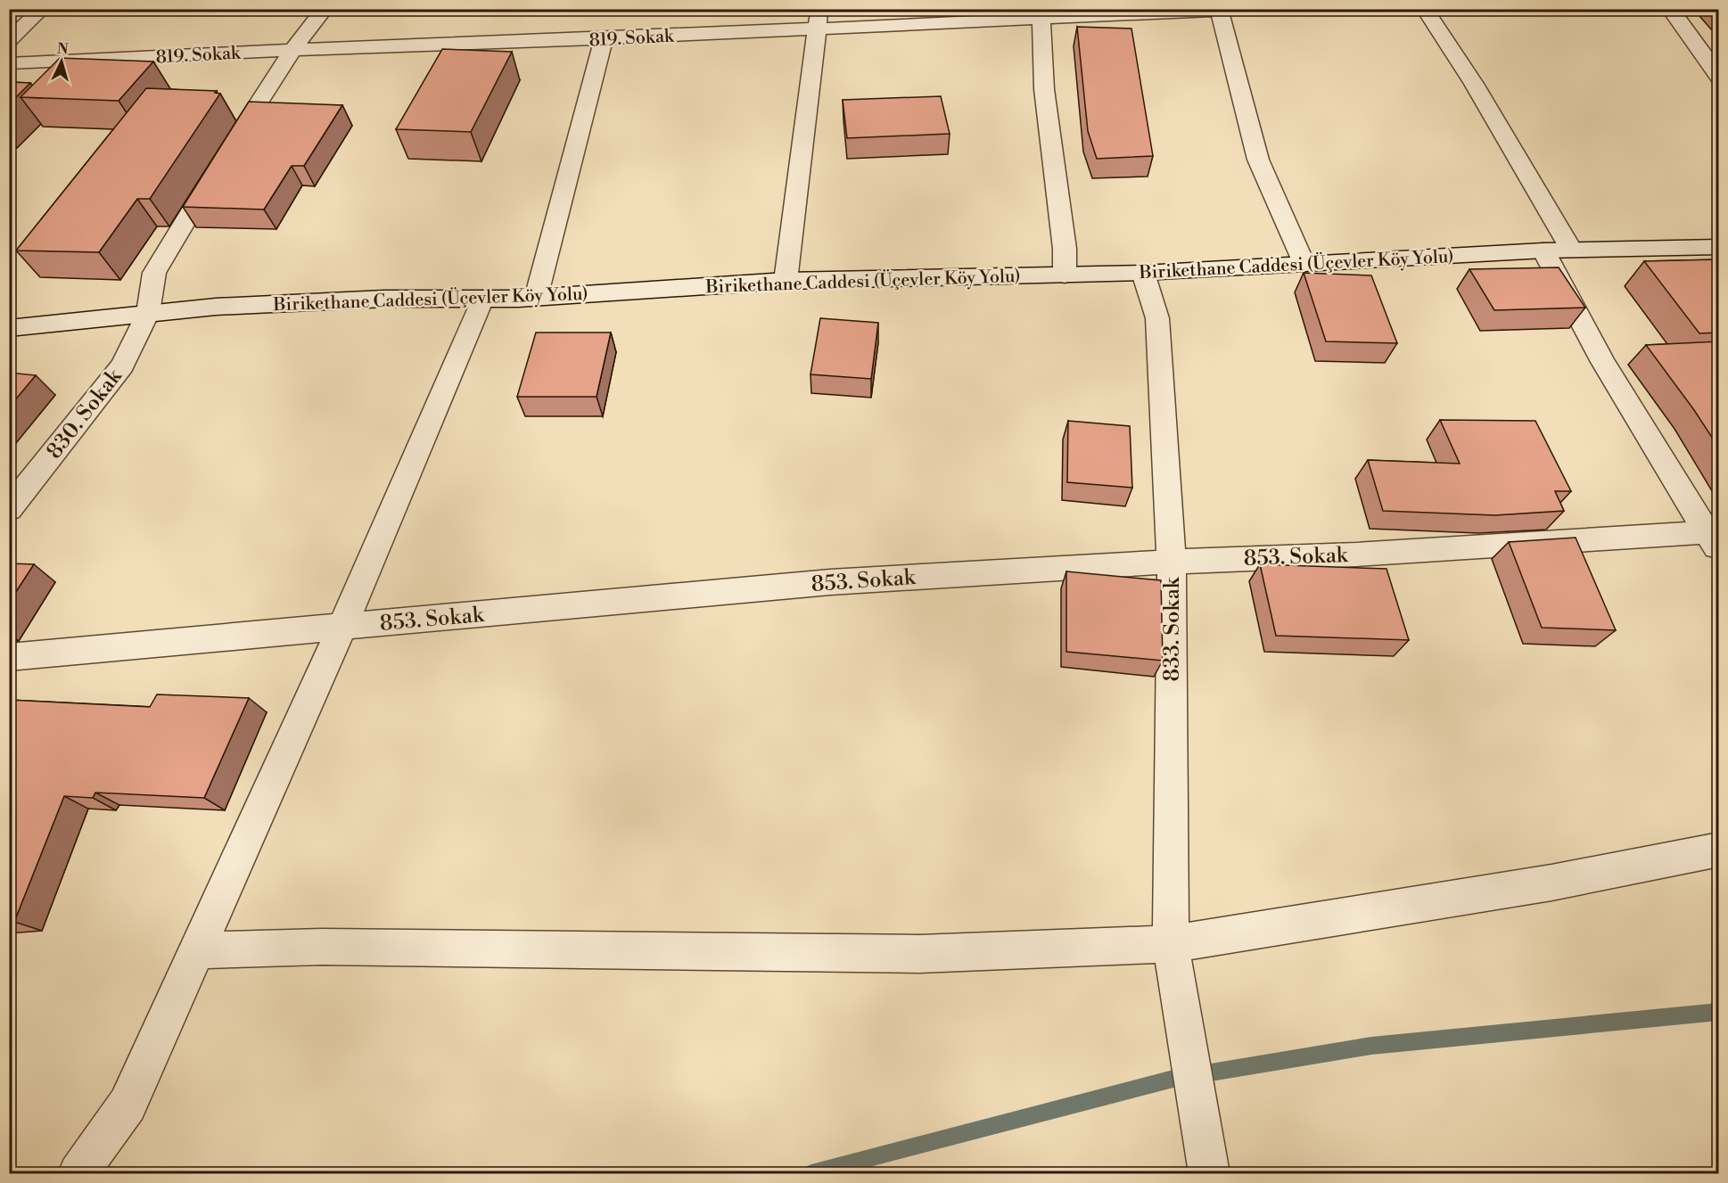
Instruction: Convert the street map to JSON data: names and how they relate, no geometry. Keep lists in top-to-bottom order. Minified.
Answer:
{"streets":{"street":["819. Sokak","Birikethane Caddesi (Üçevler Köy Yolu)","830. Sokak","853. Sokak","833. Sokak"]},"crossings":[["819. Sokak","830. Sokak"],["Birikethane Caddesi (Üçevler Köy Yolu)","830. Sokak"],["Birikethane Caddesi (Üçevler Köy Yolu)","833. Sokak"],["853. Sokak","833. Sokak"]],"north":"top"}
